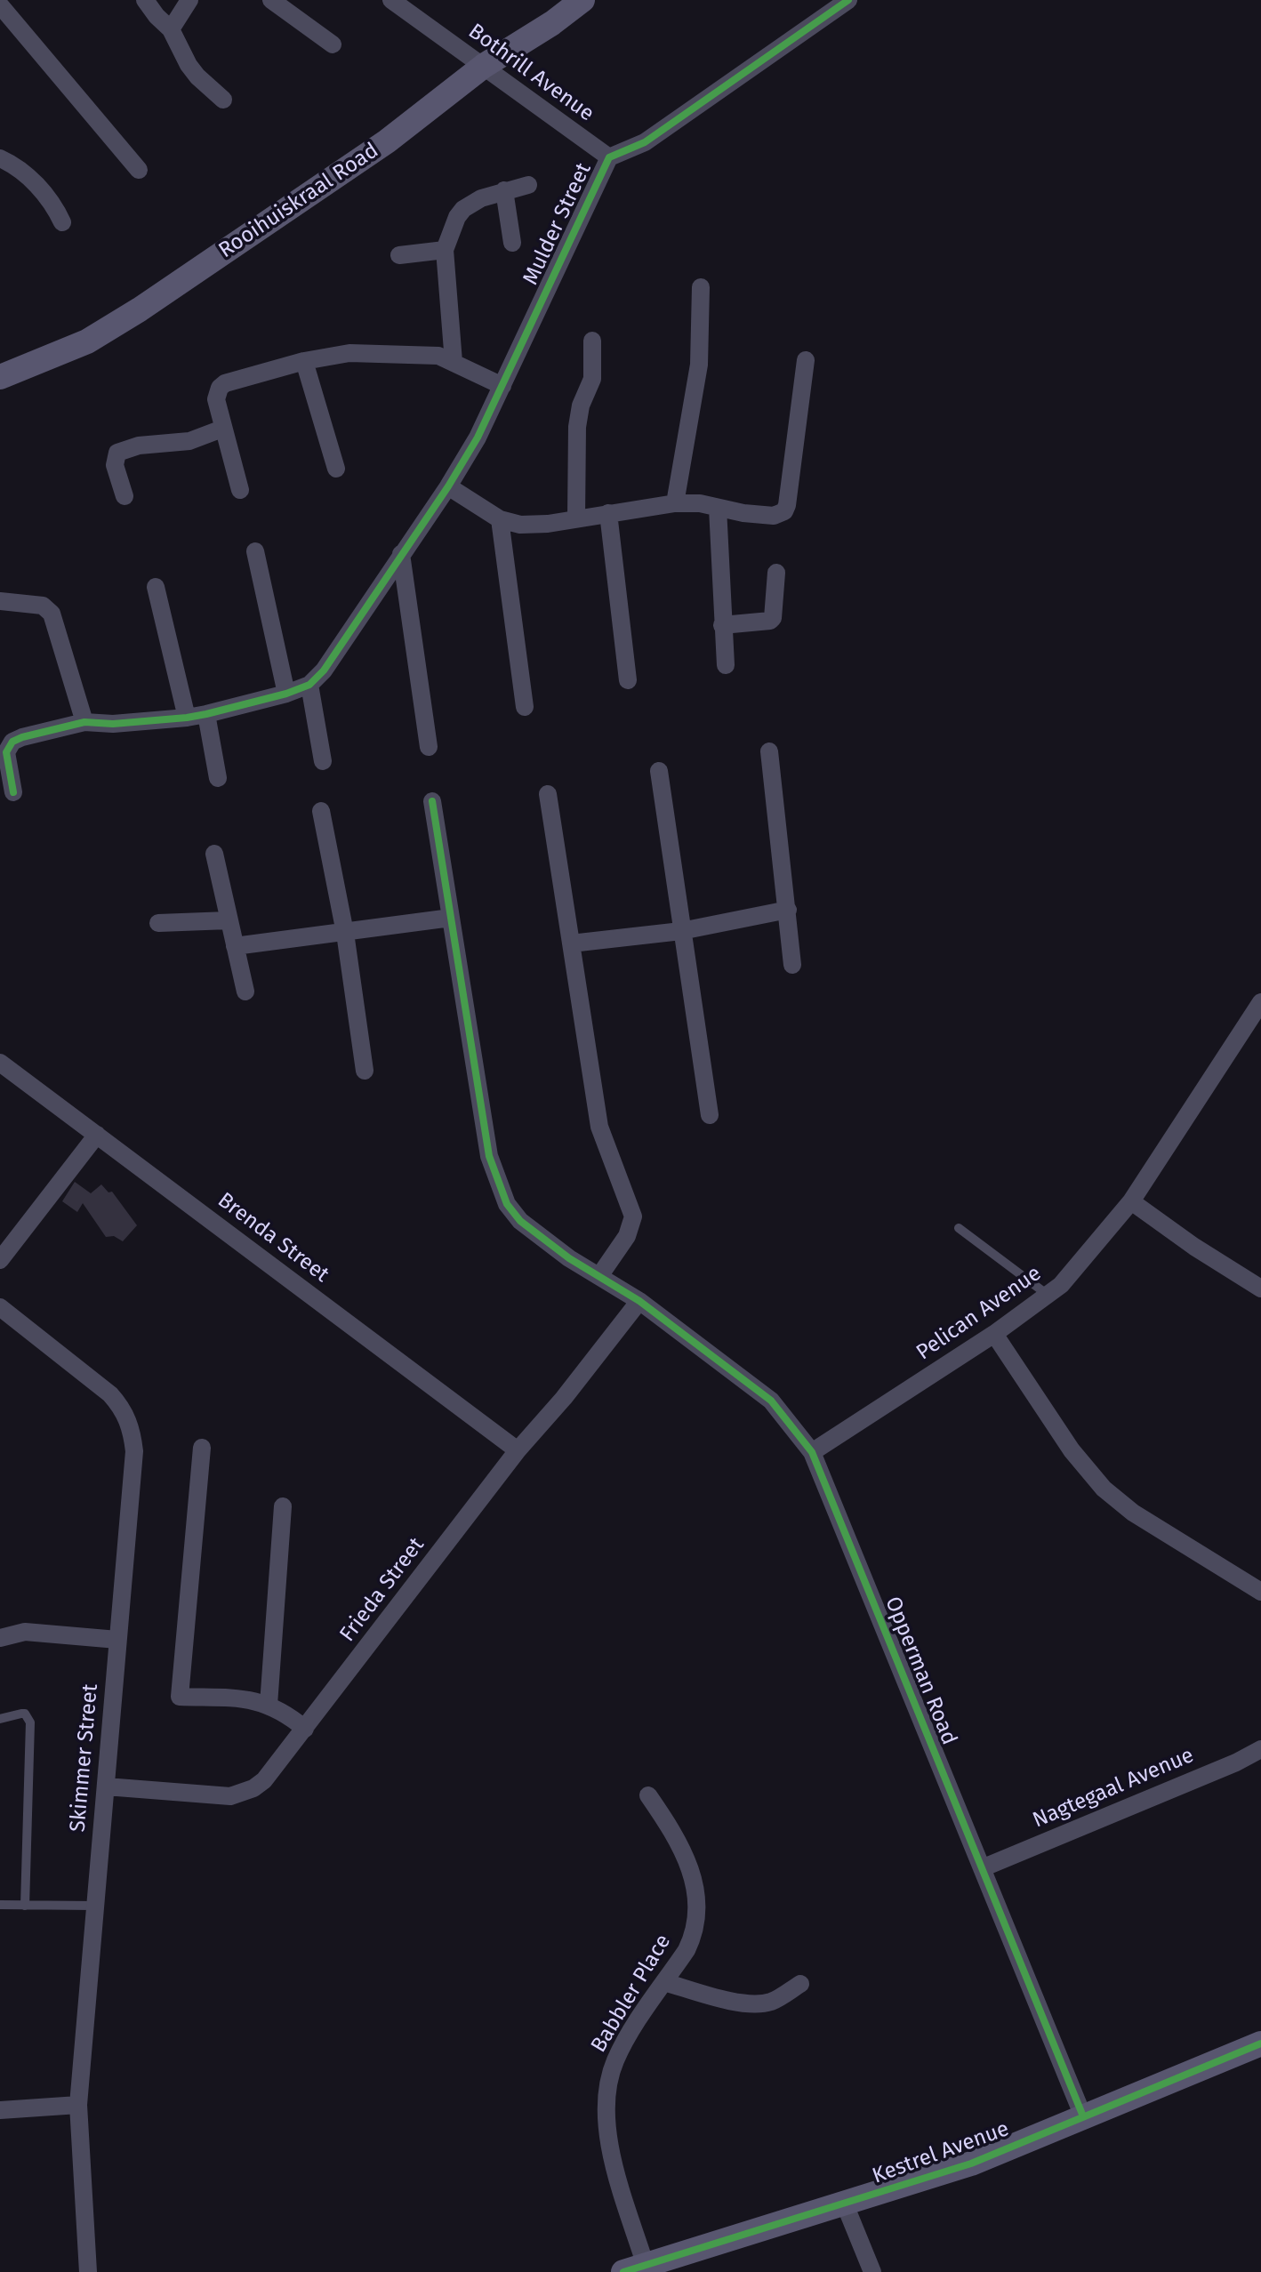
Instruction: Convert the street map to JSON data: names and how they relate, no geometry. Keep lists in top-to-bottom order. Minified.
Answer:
{"streets":{"main road":["Rooihuiskraal Road","Kestrel Avenue"],"street":["Bothrill Avenue","Mulder Street","Brenda Street","Pelican Avenue","Frieda Street","Opperman Road","Skimmer Street","Nagtegaal Avenue","Babbler Place"]},"crossings":[["Bothrill Avenue","Rooihuiskraal Road"],["Bothrill Avenue","Mulder Street"],["Brenda Street","Frieda Street"],["Pelican Avenue","Opperman Road"],["Frieda Street","Opperman Road"],["Frieda Street","Skimmer Street"],["Opperman Road","Nagtegaal Avenue"],["Opperman Road","Kestrel Avenue"],["Babbler Place","Kestrel Avenue"]]}
